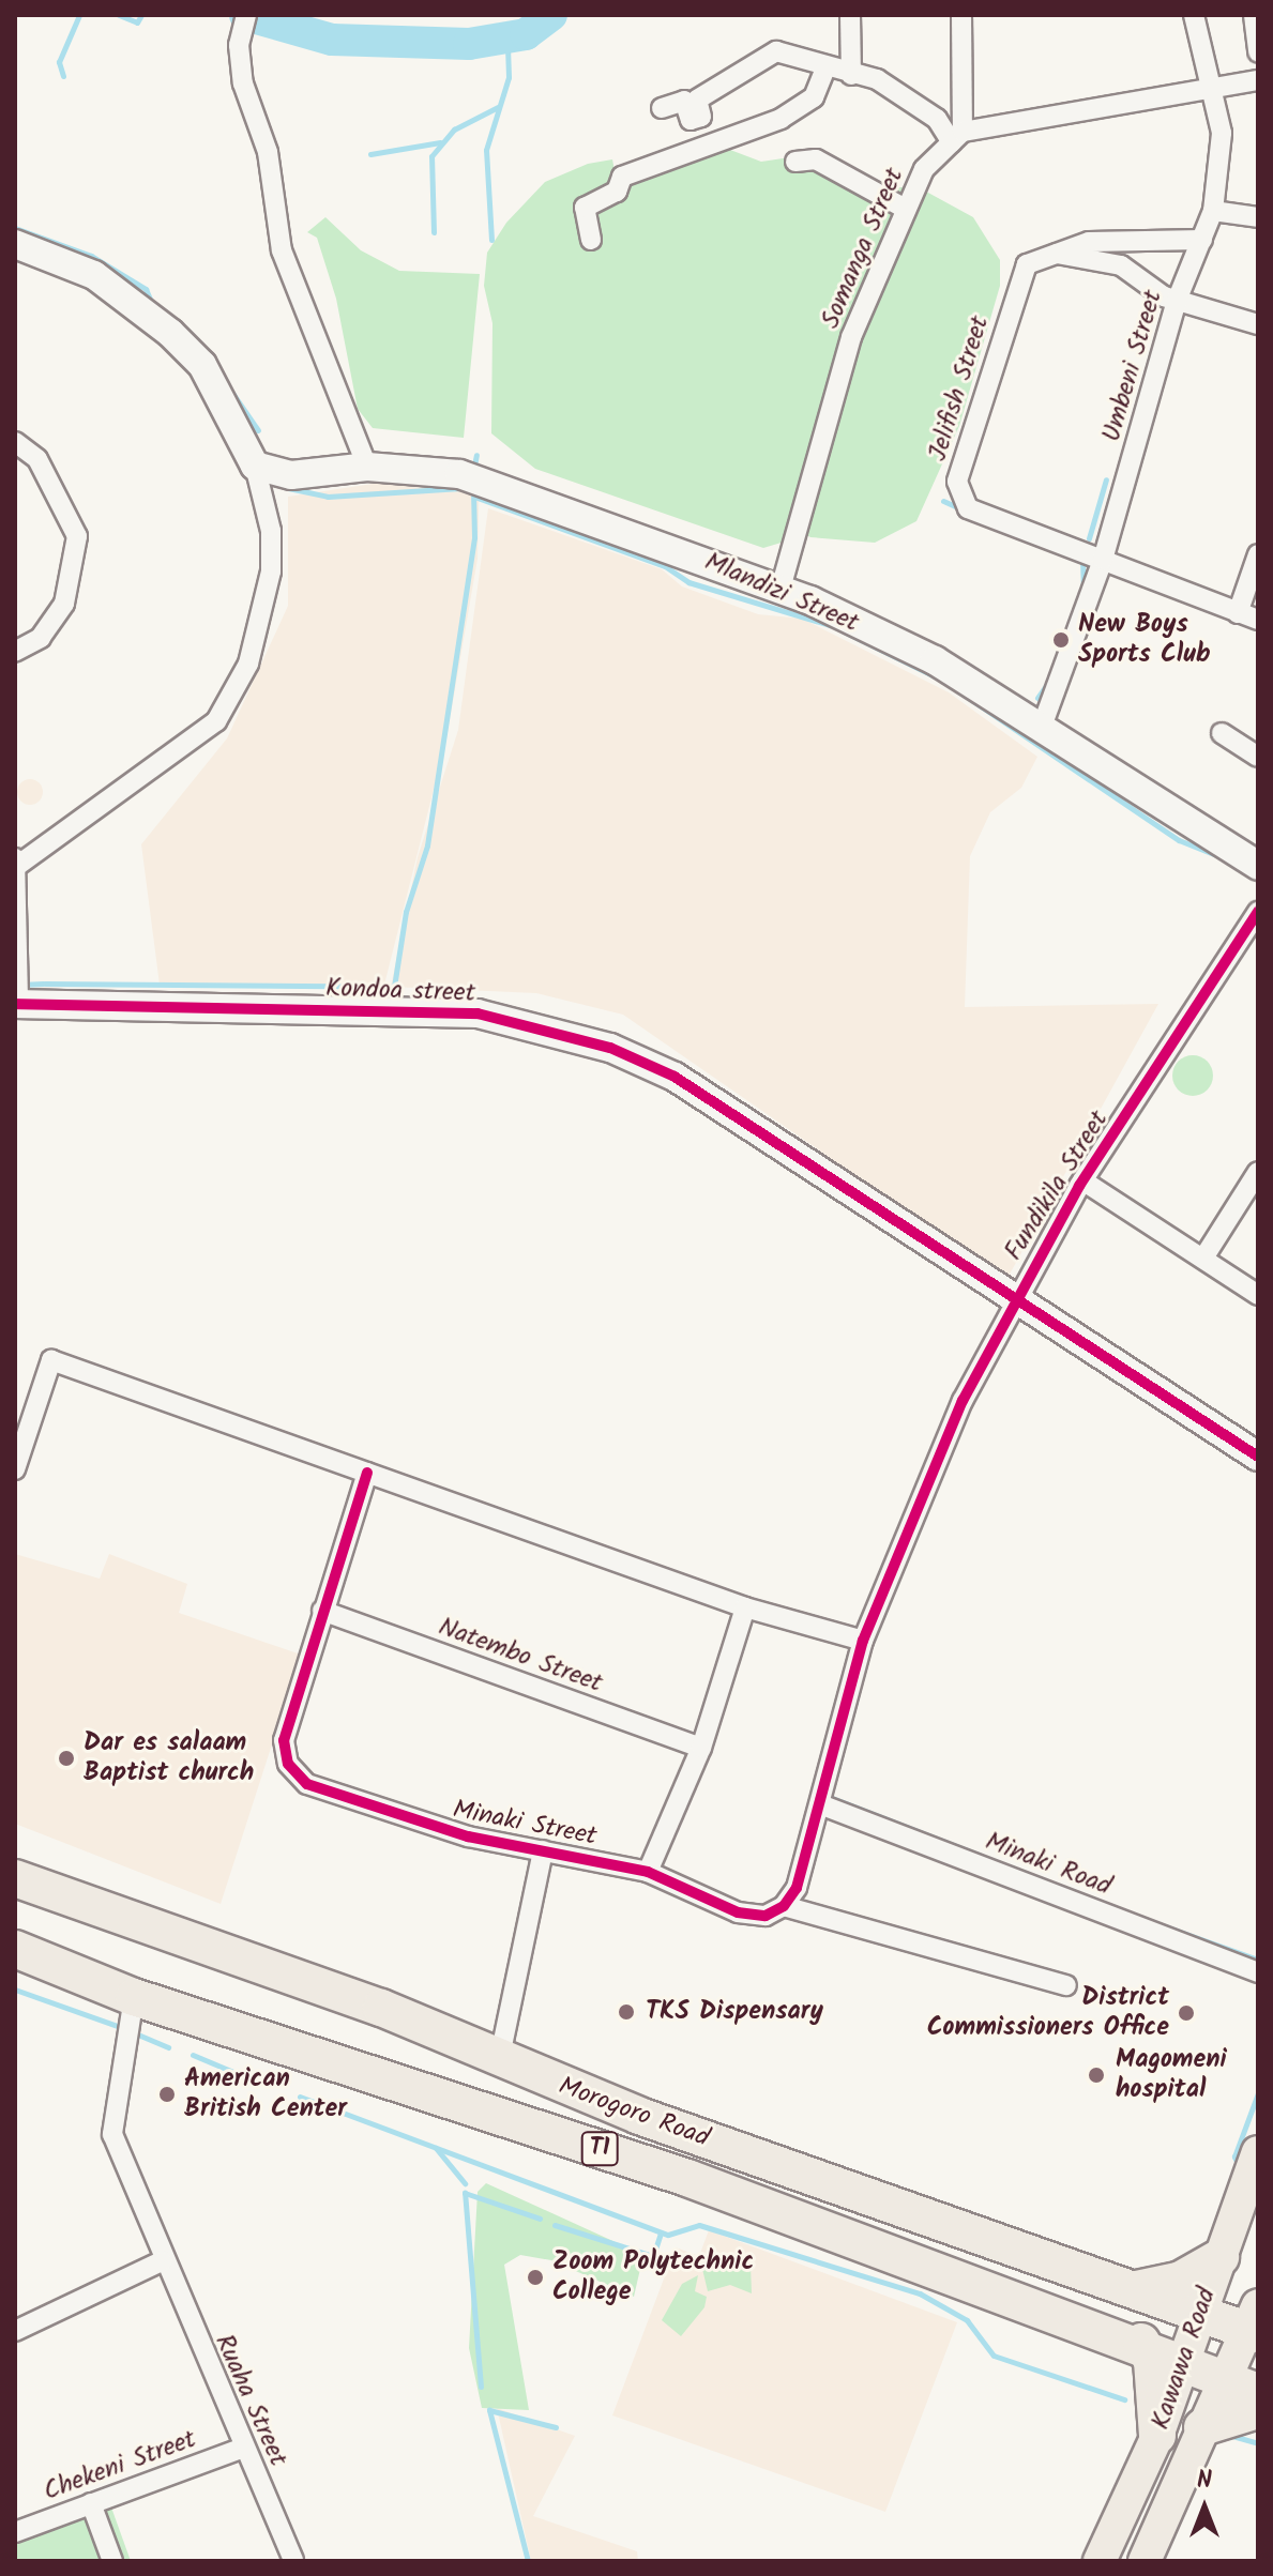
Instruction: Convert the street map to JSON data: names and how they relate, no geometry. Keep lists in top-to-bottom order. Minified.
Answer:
{"streets":{"highway":["Morogoro Road","T1"],"main road":["Kawawa Road"],"street":["Somanga Street","Umbeni Street","Jelifish Street","Mlandizi Street","Kondoa street","Fundikila Street","Natembo Street","Minaki Street","Minaki Road","Ruaha Street","Chekeni Street"]},"crossings":[["Somanga Street","Mlandizi Street"],["Umbeni Street","Jelifish Street"],["Umbeni Street","Mlandizi Street"],["Kondoa street","Fundikila Street"],["Natembo Street","Minaki Street"],["Morogoro Road","Kawawa Road"],["Morogoro Road","Ruaha Street"],["Ruaha Street","Chekeni Street"]],"places":["New Boys Sports Club","Dar es salaam Baptist church","TKS Dispensary","District Commissioners Office","Magomeni hospital","American British Center","Zoom Polytechnic College"],"north":"top"}
